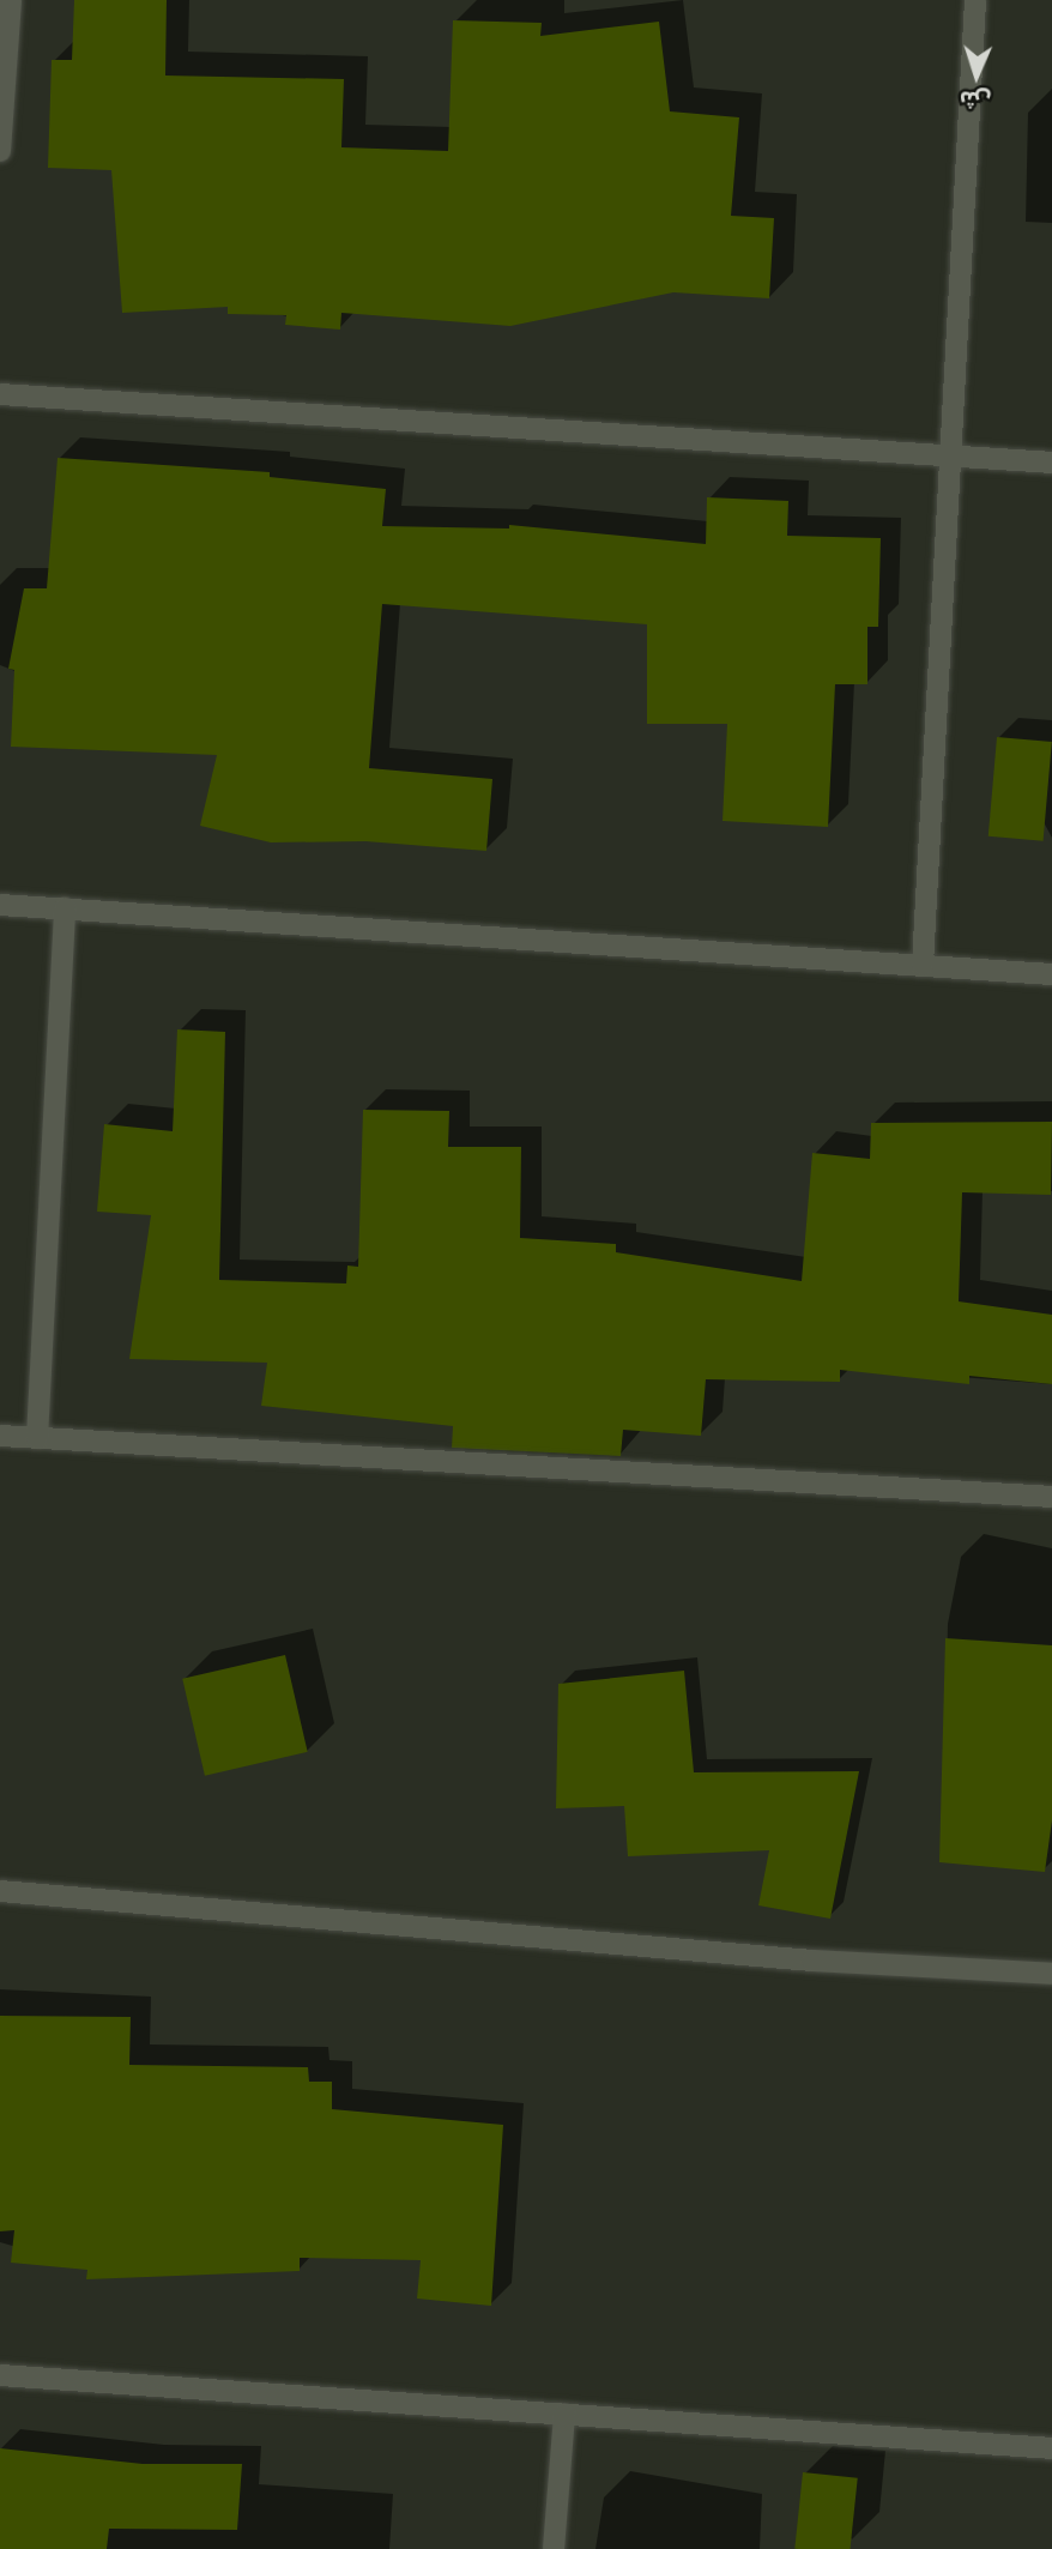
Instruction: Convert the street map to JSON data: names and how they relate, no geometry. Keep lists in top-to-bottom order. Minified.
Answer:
{"north":"bottom"}
